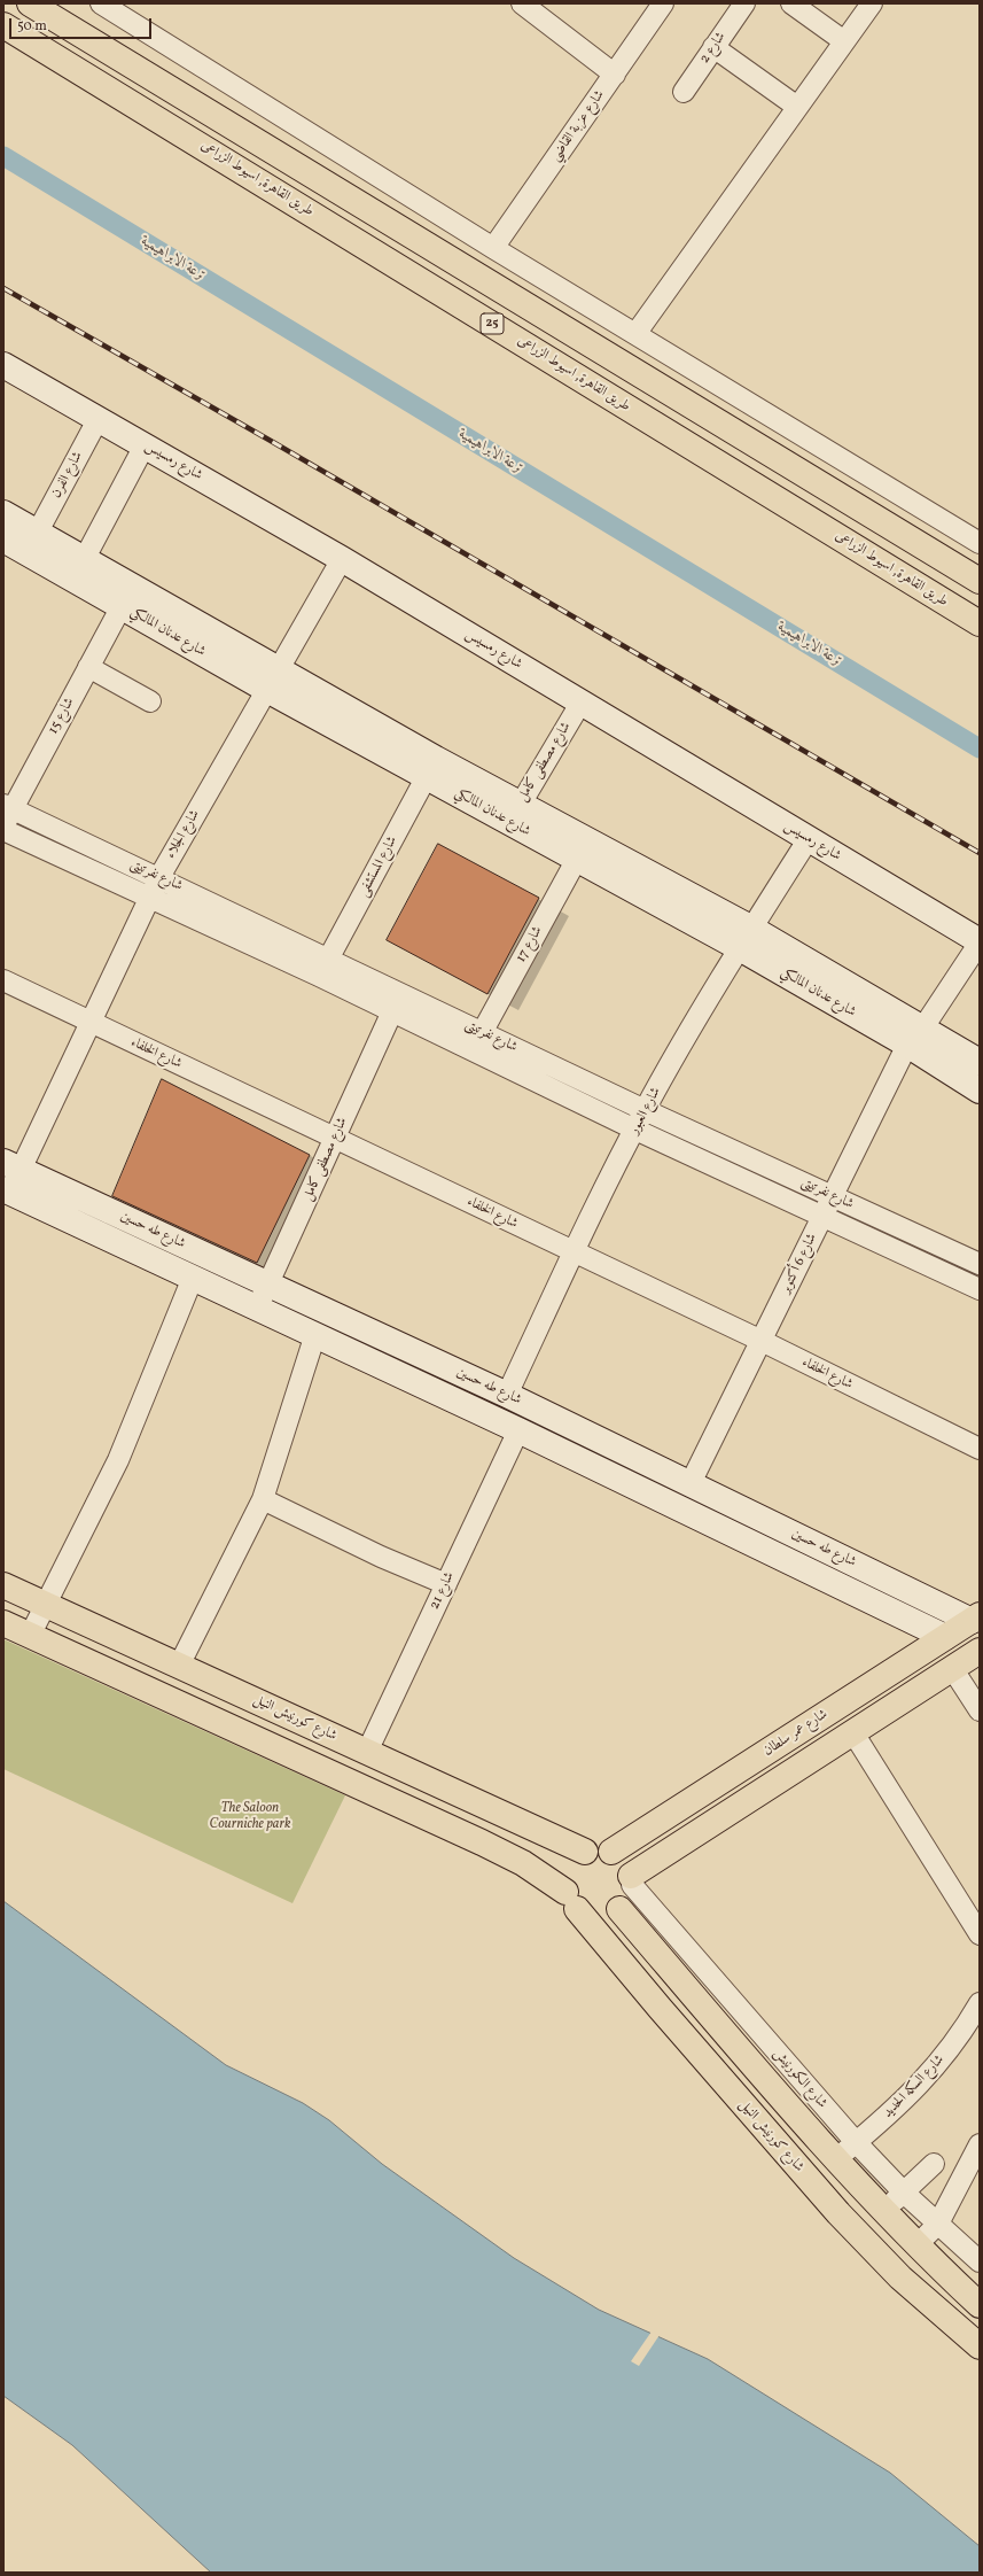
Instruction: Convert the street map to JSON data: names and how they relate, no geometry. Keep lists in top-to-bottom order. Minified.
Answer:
{"streets":{"main road":["طريق القاهرة, اسيوط الزراعى","25","شارع رمسيس","شارع عدنان المالكي","شارع طه حسين","شارع كورنيش النيل","شارع عمر سلطان"],"street":["شارع 2","شارع عزبة القاضي","شارع الفرن","شارع 15","شارع مصطفى كامل","شارع الجلاء","شارع المستشفى","شارع نفرتيتى","شارع 17","شارع الخلفاء","شارع العبور","شارع 6 أكتوبر","شارع 21","شارع الكورنيش","شارع السكه الحديد"]},"crossings":[["شارع رمسيس","شارع الفرن"],["شارع رمسيس","شارع مصطفى كامل"],["شارع رمسيس","شارع الجلاء"],["شارع رمسيس","شارع العبور"],["شارع رمسيس","شارع 6 أكتوبر"],["شارع الفرن","شارع عدنان المالكي"],["شارع عدنان المالكي","شارع 15"],["شارع عدنان المالكي","شارع مصطفى كامل"],["شارع عدنان المالكي","شارع الجلاء"],["شارع عدنان المالكي","شارع المستشفى"],["شارع عدنان المالكي","شارع 17"],["شارع عدنان المالكي","شارع العبور"],["شارع عدنان المالكي","شارع 6 أكتوبر"],["شارع 15","شارع نفرتيتى"],["شارع مصطفى كامل","شارع نفرتيتى"],["شارع مصطفى كامل","شارع الخلفاء"],["شارع مصطفى كامل","شارع طه حسين"],["شارع الجلاء","شارع نفرتيتى"],["شارع الجلاء","شارع الخلفاء"],["شارع الجلاء","شارع طه حسين"],["شارع المستشفى","شارع نفرتيتى"],["شارع نفرتيتى","شارع 17"],["شارع نفرتيتى","شارع العبور"],["شارع نفرتيتى","شارع 6 أكتوبر"],["شارع الخلفاء","شارع العبور"],["شارع الخلفاء","شارع 6 أكتوبر"],["شارع العبور","شارع طه حسين"],["شارع طه حسين","شارع 6 أكتوبر"],["شارع طه حسين","شارع 21"],["شارع طه حسين","شارع عمر سلطان"],["شارع 21","شارع كورنيش النيل"],["شارع كورنيش النيل","شارع عمر سلطان"],["شارع كورنيش النيل","شارع الكورنيش"],["شارع عمر سلطان","شارع الكورنيش"],["شارع الكورنيش","شارع السكه الحديد"]],"water":["ترعة الابراهيمية"],"parks":["The Saloon Courniche park"],"scale_bar":"50 m"}
